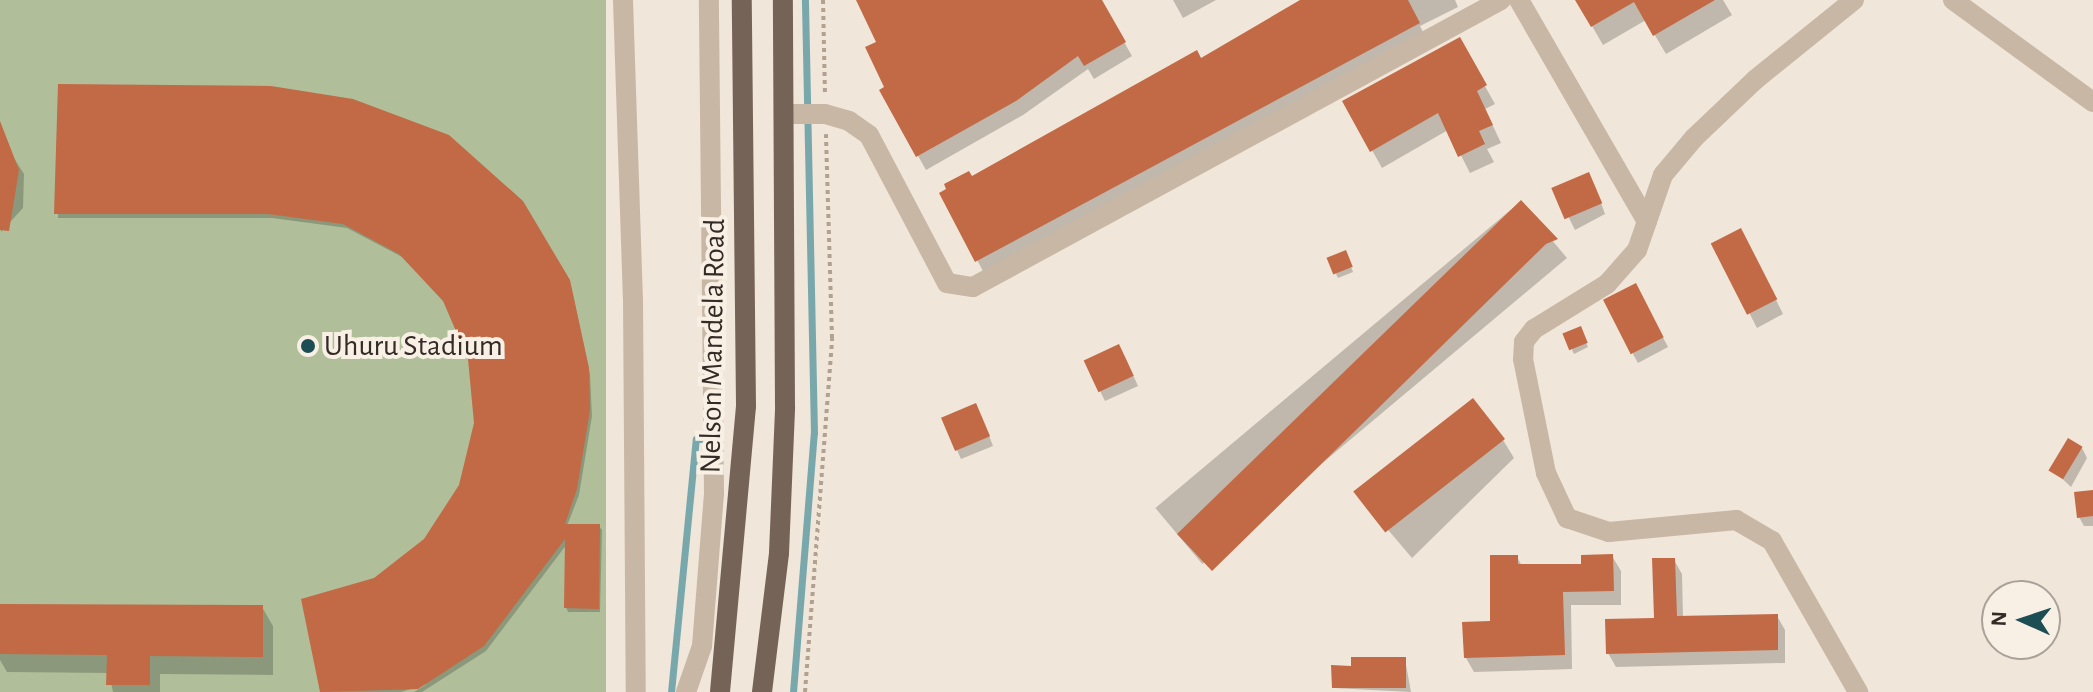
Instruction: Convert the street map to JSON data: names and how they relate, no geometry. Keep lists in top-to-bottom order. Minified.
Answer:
{"streets":{"main road":["Nelson Mandela Road"]},"places":["Uhuru Stadium"],"north":"left"}
